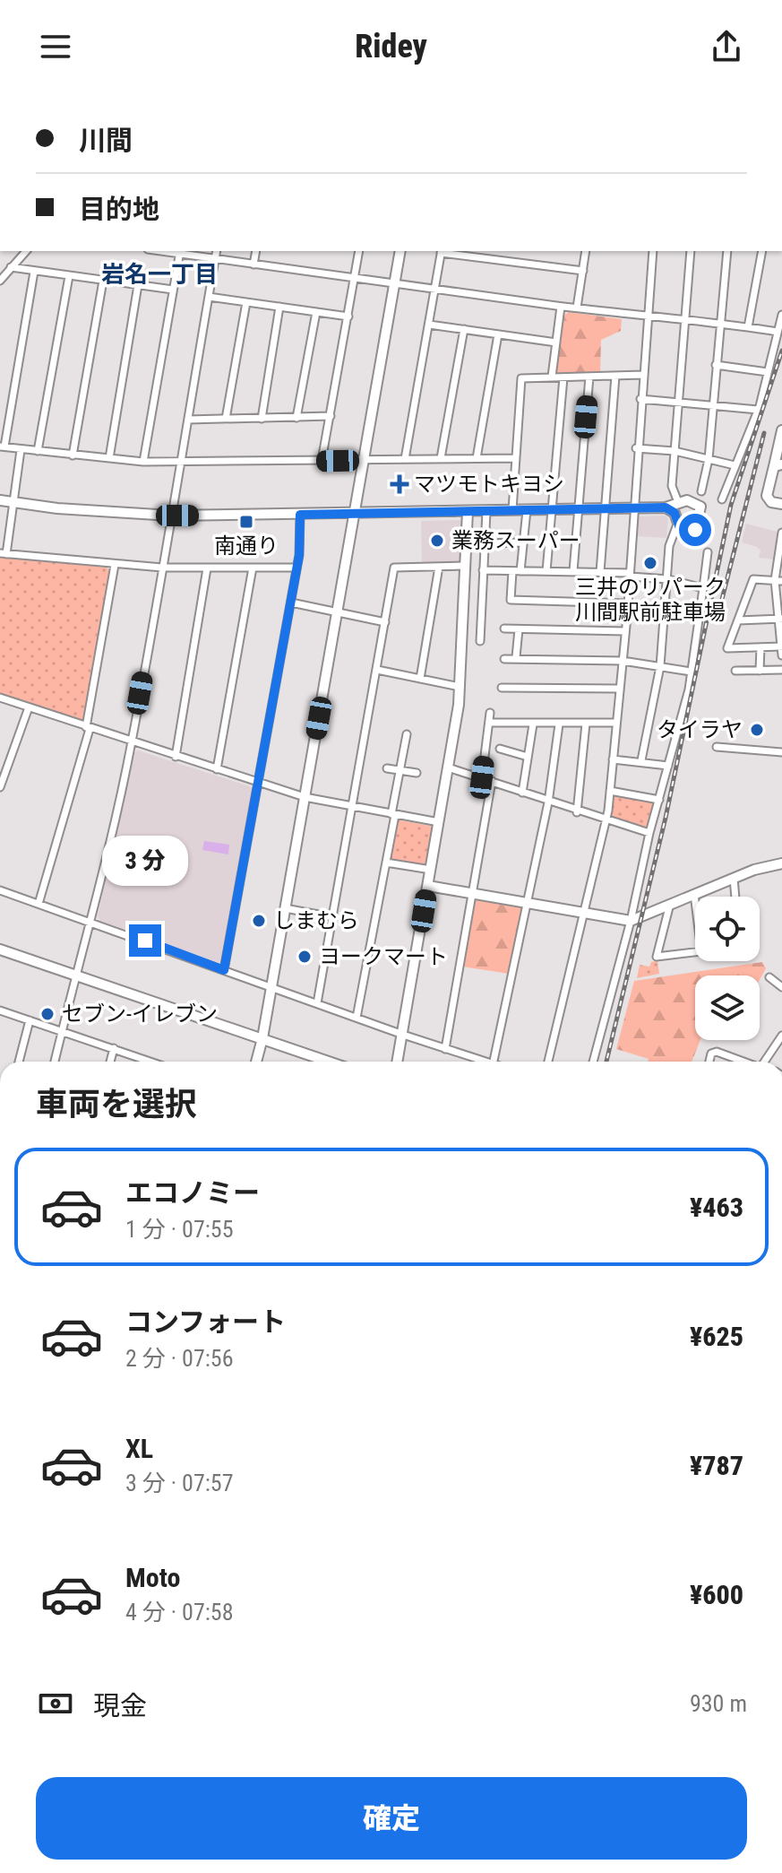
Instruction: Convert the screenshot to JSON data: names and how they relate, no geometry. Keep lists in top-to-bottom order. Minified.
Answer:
{"districts":["岩名一丁目"],"places":{"health":["マツモトキヨシ"],"transit":["南通り"],"other":["業務スーパー","三井のリパーク 川間駅前駐車場","タイラヤ","しまむら","ヨークマート","セブン-イレブン"]},"page":{"header":"Ridey","banner":["川間","目的地"],"bubble":"3 分","heading":"車両を選択","list":[{"name":"エコノミー","note":"1 分 · 07:55","value":"¥463"},{"name":"コンフォート","note":"2 分 · 07:56","value":"¥625"},{"name":"XL","note":"3 分 · 07:57","value":"¥787"},{"name":"Moto","note":"4 分 · 07:58","value":"¥600"}],"pay":["現金","930 m"],"buttons":"確定"}}
